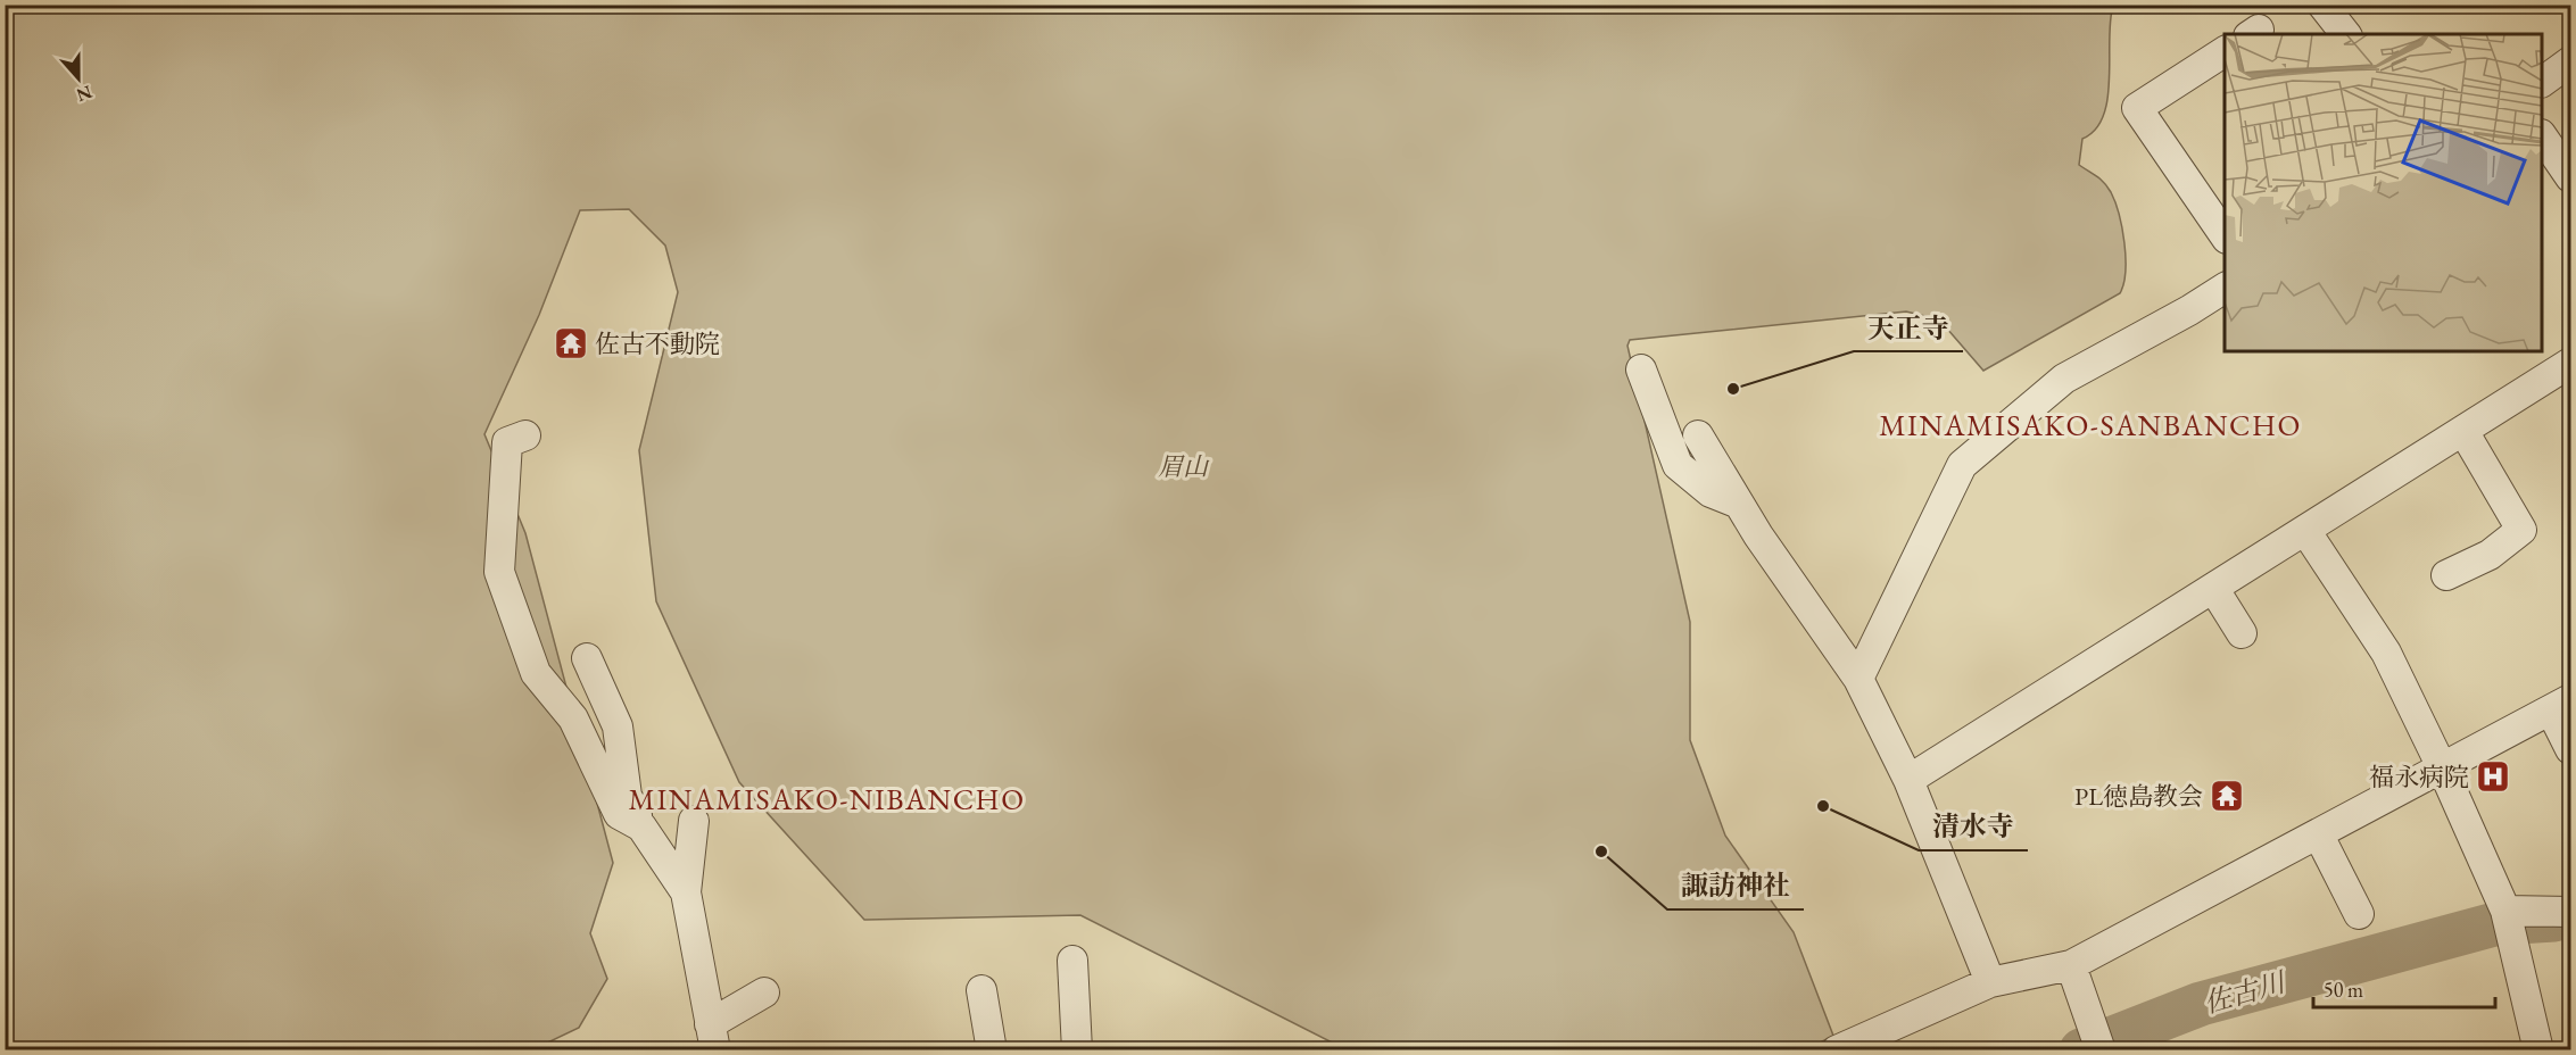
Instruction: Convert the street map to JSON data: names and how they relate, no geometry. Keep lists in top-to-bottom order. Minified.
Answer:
{"districts":["MINAMISAKO-SANBANCHO","MINAMISAKO-NIBANCHO"],"water":["佐古川"],"parks":["眉山"],"places":{"temple":["佐古不動院","PL徳島教会"],"other":["天正寺","清水寺","諏訪神社"],"hospital":["福永病院"]},"scale_bar":"50 m","north":"bottom"}
